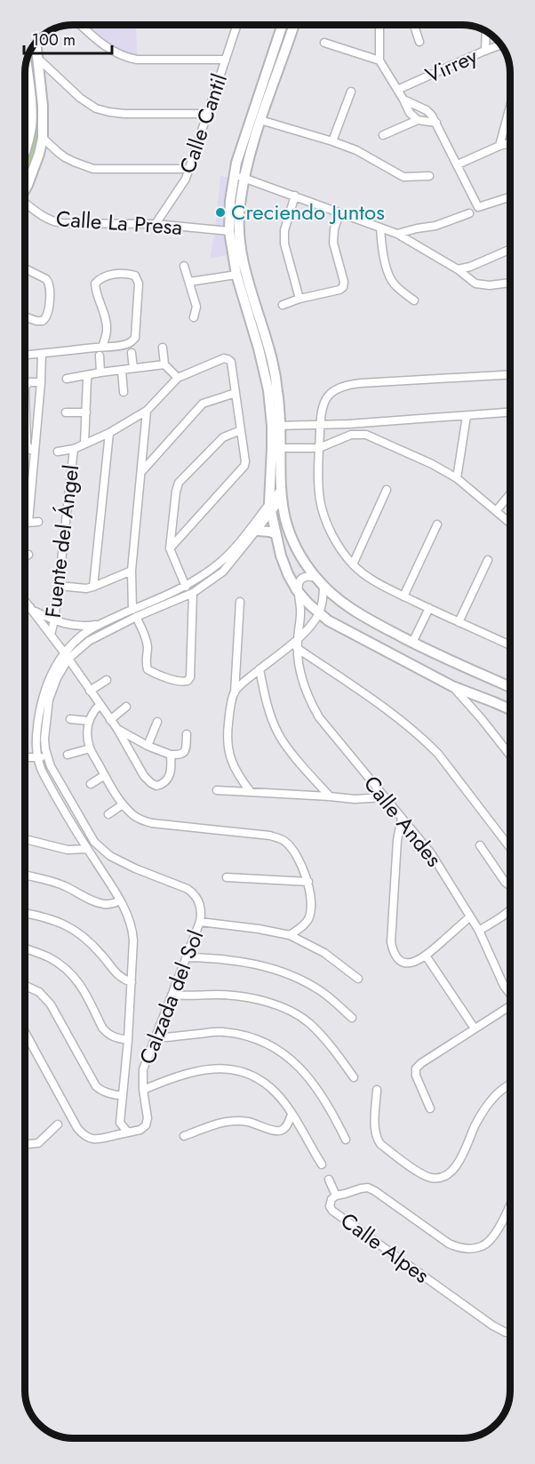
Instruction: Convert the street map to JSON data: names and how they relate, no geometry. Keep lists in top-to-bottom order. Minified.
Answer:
{"streets":{"street":["Virrey","Calle Cantil","Calle La Presa","Fuente del Ángel","Calle Andes","Calzada del Sol","Calle Alpes"]},"crossings":[["Calle Cantil","Calle La Presa"]],"places":["Creciendo Juntos"],"scale_bar":"100 m"}
